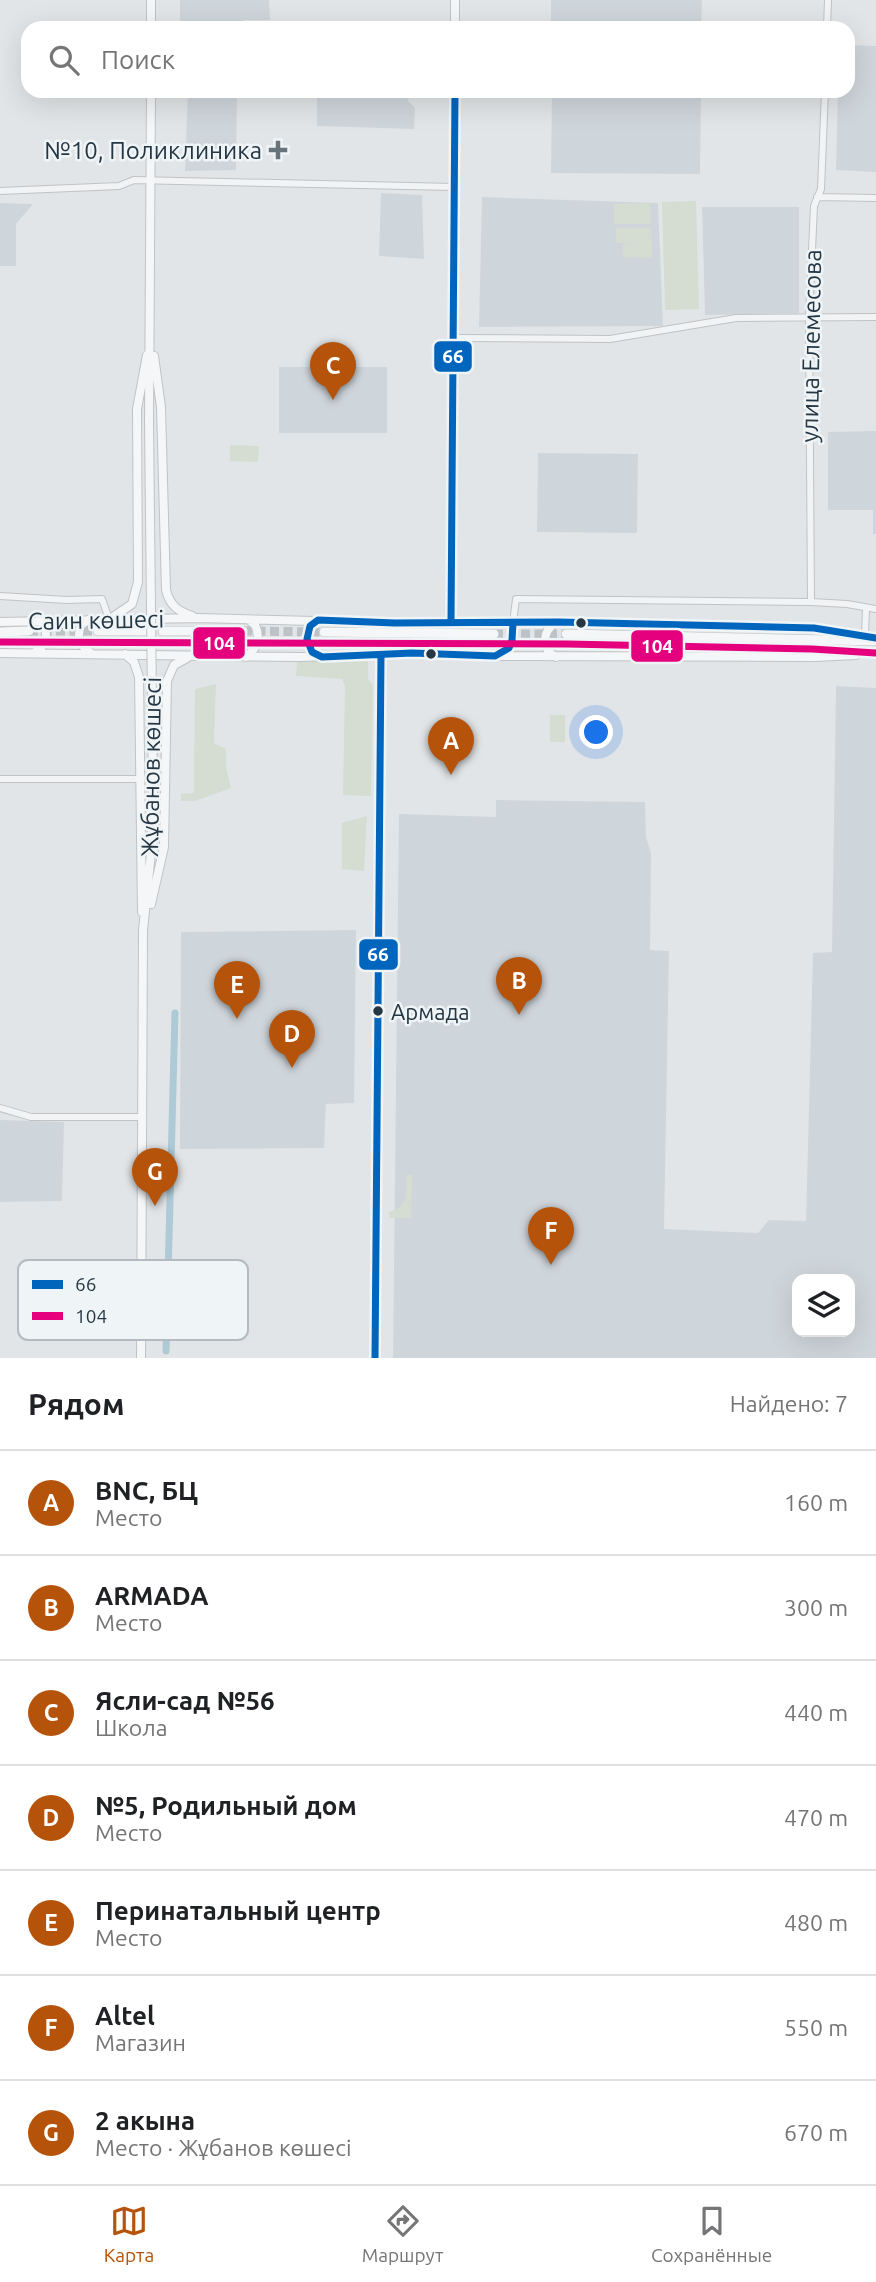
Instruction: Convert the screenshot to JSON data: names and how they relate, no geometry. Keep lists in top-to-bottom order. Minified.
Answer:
{"streets":{"main road":["Саин көшесі","Жұбанов көшесі"],"street":["улица Елемесова"]},"places":{"health":["№10, Поликлиника"],"other":["Армада"]},"lines":["transit line 66","transit line 104"],"legend":["66","104"],"page":{"search":"Поиск","pins":["C","A","B","E","D","G","F"],"heading":["Рядом","Найдено: 7"],"list":[{"mark":"A","name":"BNC, БЦ","note":"Место","value":"160 m"},{"mark":"B","name":"ARMADA","note":"Место","value":"300 m"},{"mark":"C","name":"Ясли-сад №56","note":"Школа","value":"440 m"},{"mark":"D","name":"№5, Родильный дом","note":"Место","value":"470 m"},{"mark":"E","name":"Перинатальный центр","note":"Место","value":"480 m"},{"mark":"F","name":"Altel","note":"Магазин","value":"550 m"},{"mark":"G","name":"2 акына","note":"Место · Жұбанов көшесі","value":"670 m"}],"nav":["Карта","Маршрут","Сохранённые"]}}
